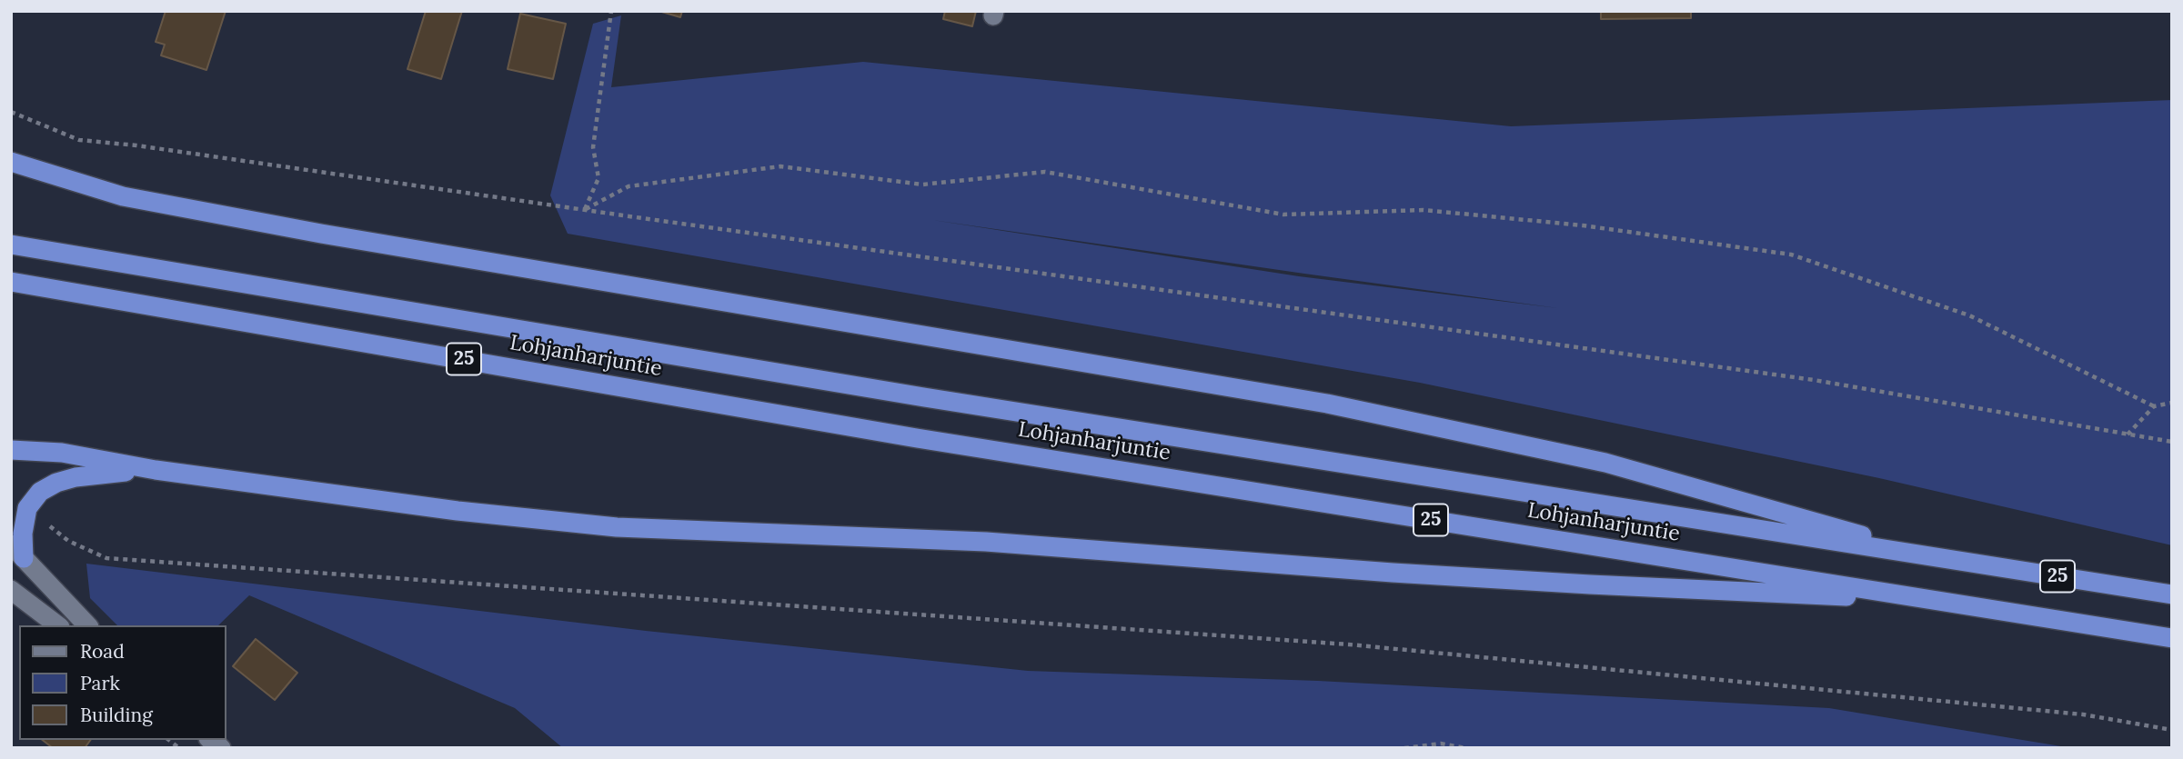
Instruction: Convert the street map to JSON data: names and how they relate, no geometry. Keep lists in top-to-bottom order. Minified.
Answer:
{"streets":{"highway":["Lohjanharjuntie","25"]},"legend":["Road","Park","Building"]}
